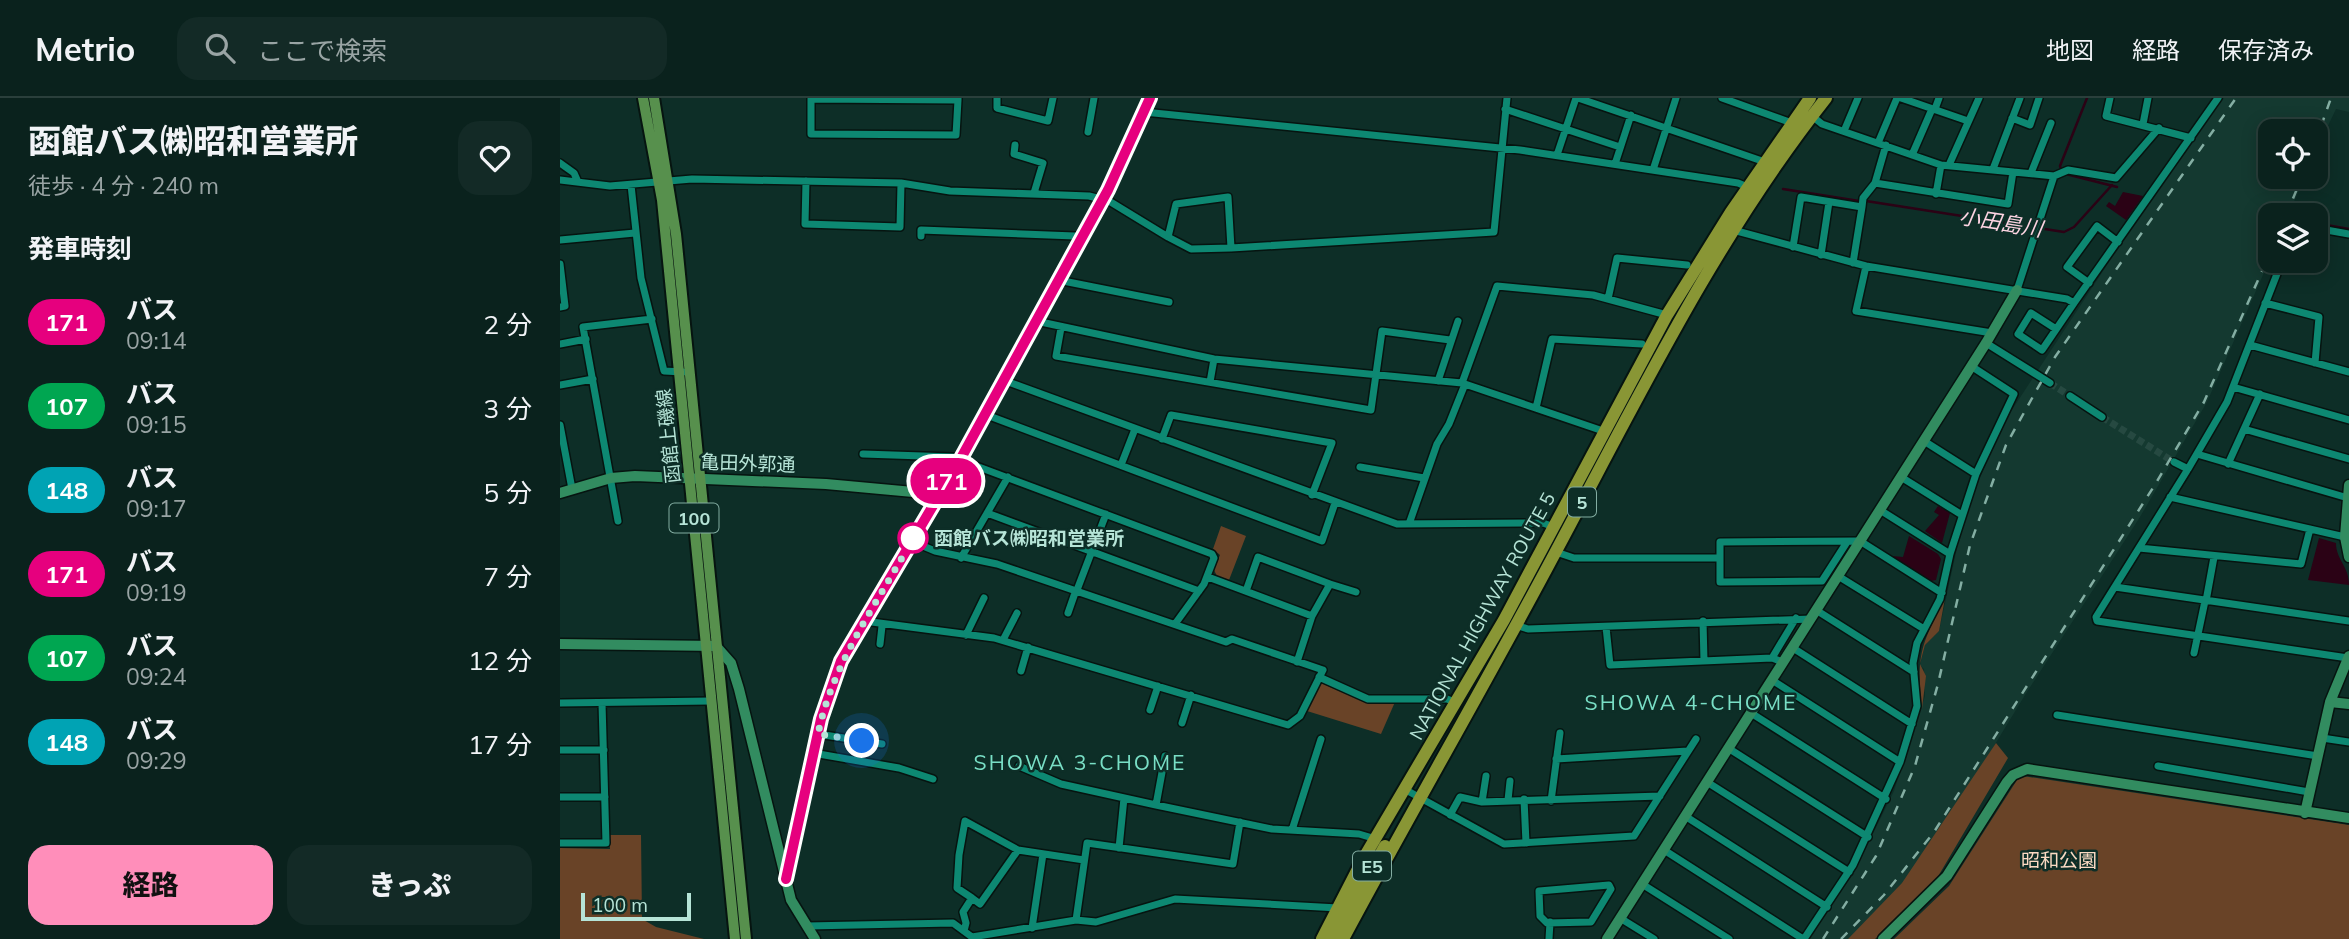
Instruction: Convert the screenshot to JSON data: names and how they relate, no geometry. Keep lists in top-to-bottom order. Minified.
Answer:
{"streets":{"highway":["5","NATIONAL HIGHWAY ROUTE 5","E5"],"main road":["函館上磯線","100"],"street":["亀田外郭通"]},"crossings":[["函館上磯線","亀田外郭通"],["NATIONAL HIGHWAY ROUTE 5","E5"]],"districts":["SHOWA 4-CHOME","SHOWA 3-CHOME"],"water":["小田島川"],"parks":["昭和公園"],"places":["函館バス㈱昭和営業所"],"lines":["bus line 171"],"scale_bar":"100 m","page":{"header":"Metrio","search":"ここで検索","nav":["地図","経路","保存済み"],"heading":[["函館バス㈱昭和営業所","徒歩 · 4 分 · 240 m"],"発車時刻"],"on_map":"171","list":[{"mark":"171","name":"バス","note":"09:14","value":"2 分"},{"mark":"107","name":"バス","note":"09:15","value":"3 分"},{"mark":"148","name":"バス","note":"09:17","value":"5 分"},{"mark":"171","name":"バス","note":"09:19","value":"7 分"},{"mark":"107","name":"バス","note":"09:24","value":"12 分"},{"mark":"148","name":"バス","note":"09:29","value":"17 分"}],"buttons":["経路","きっぷ"],"scale":"100 m"}}
